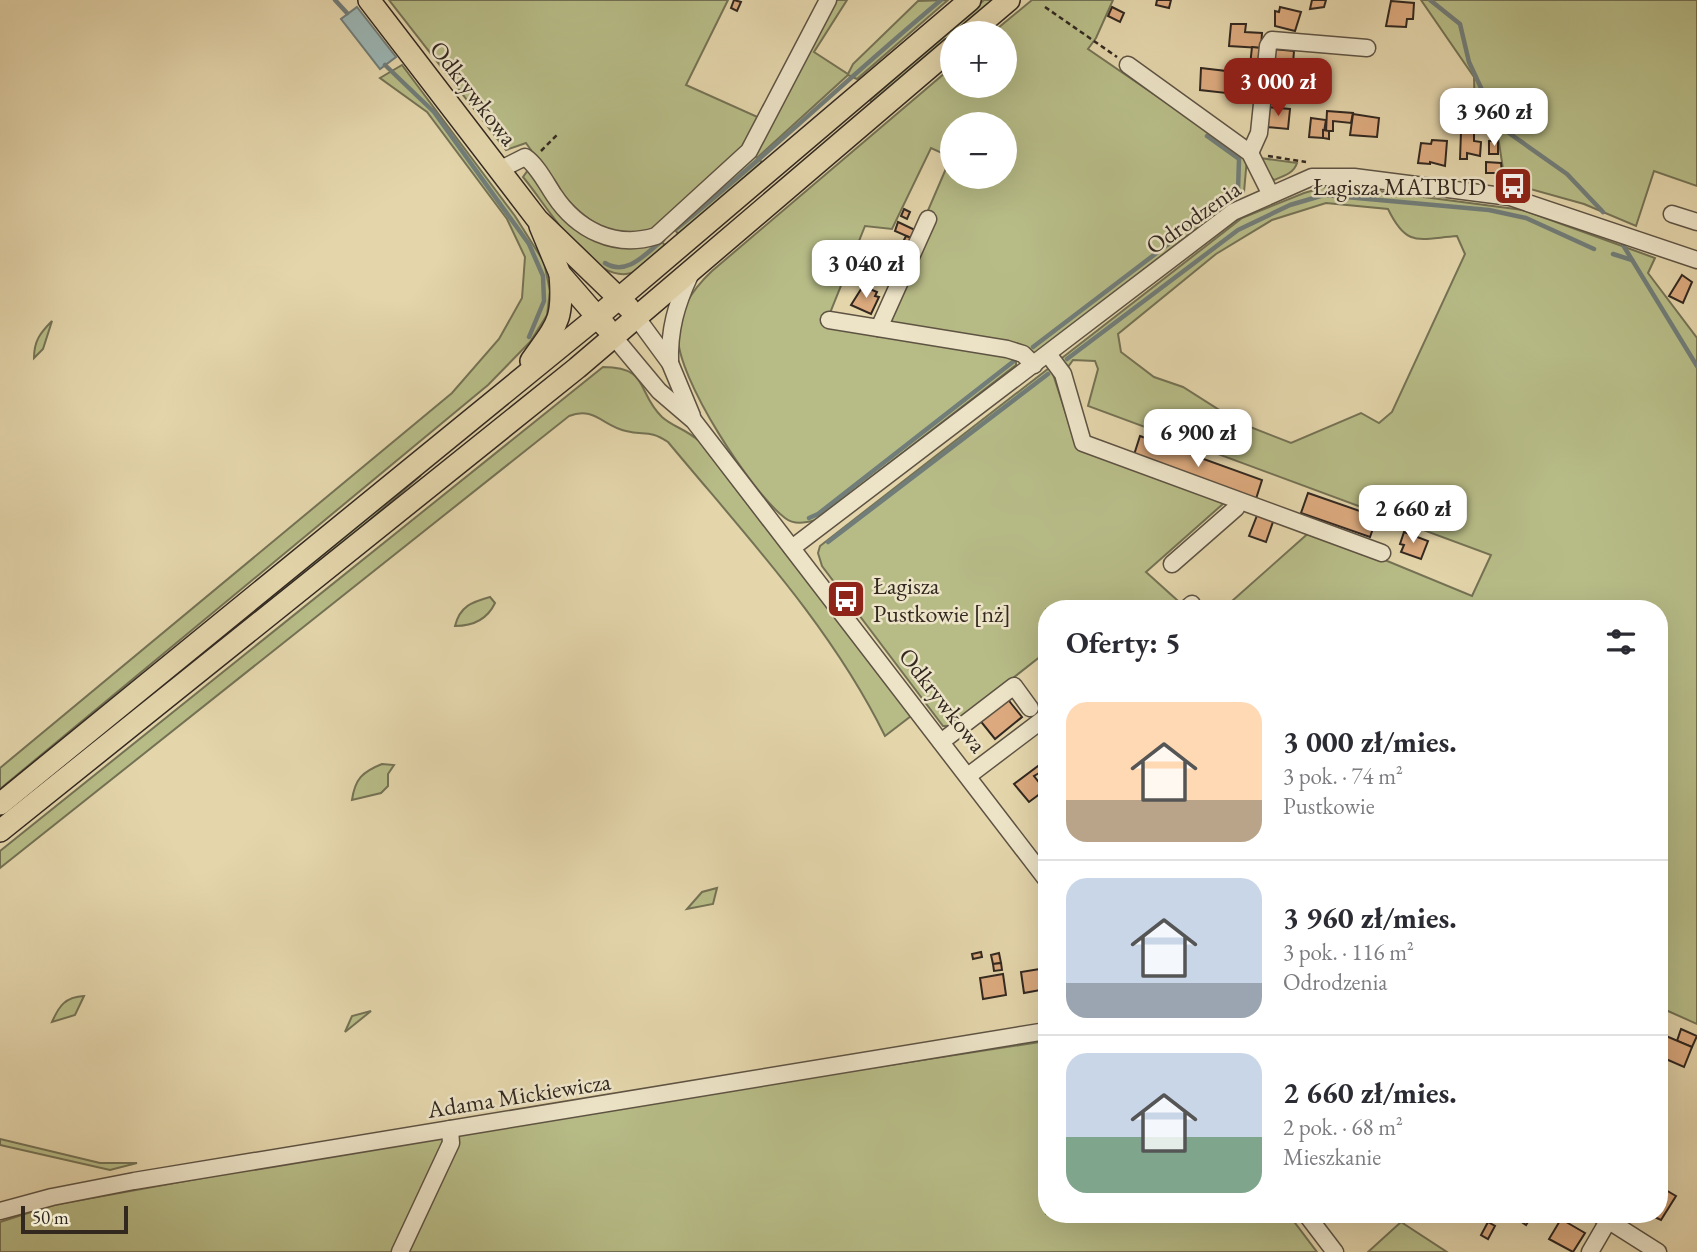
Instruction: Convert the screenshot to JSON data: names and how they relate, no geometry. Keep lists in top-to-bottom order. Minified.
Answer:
{"streets":{"main road":["Odkrywkowa"],"street":["Odrodzenia","Adama Mickiewicza"]},"crossings":[["Odkrywkowa","Odrodzenia"]],"places":{"bus stop":["Łagisza MATBUD","Łagisza Pustkowie [nż]"]},"scale_bar":"50 m","page":{"map_buttons":["+","−"],"price":["3 000 zł","3 960 zł","3 040 zł","6 900 zł","2 660 zł"],"heading":"Oferty: 5","list":[{"name":"3 000 zł/mies.","note":"3 pok. · 74 m² · Pustkowie"},{"name":"3 960 zł/mies.","note":"3 pok. · 116 m² · Odrodzenia"},{"name":"2 660 zł/mies.","note":"2 pok. · 68 m² · Mieszkanie"}],"scale":"50 m"}}
